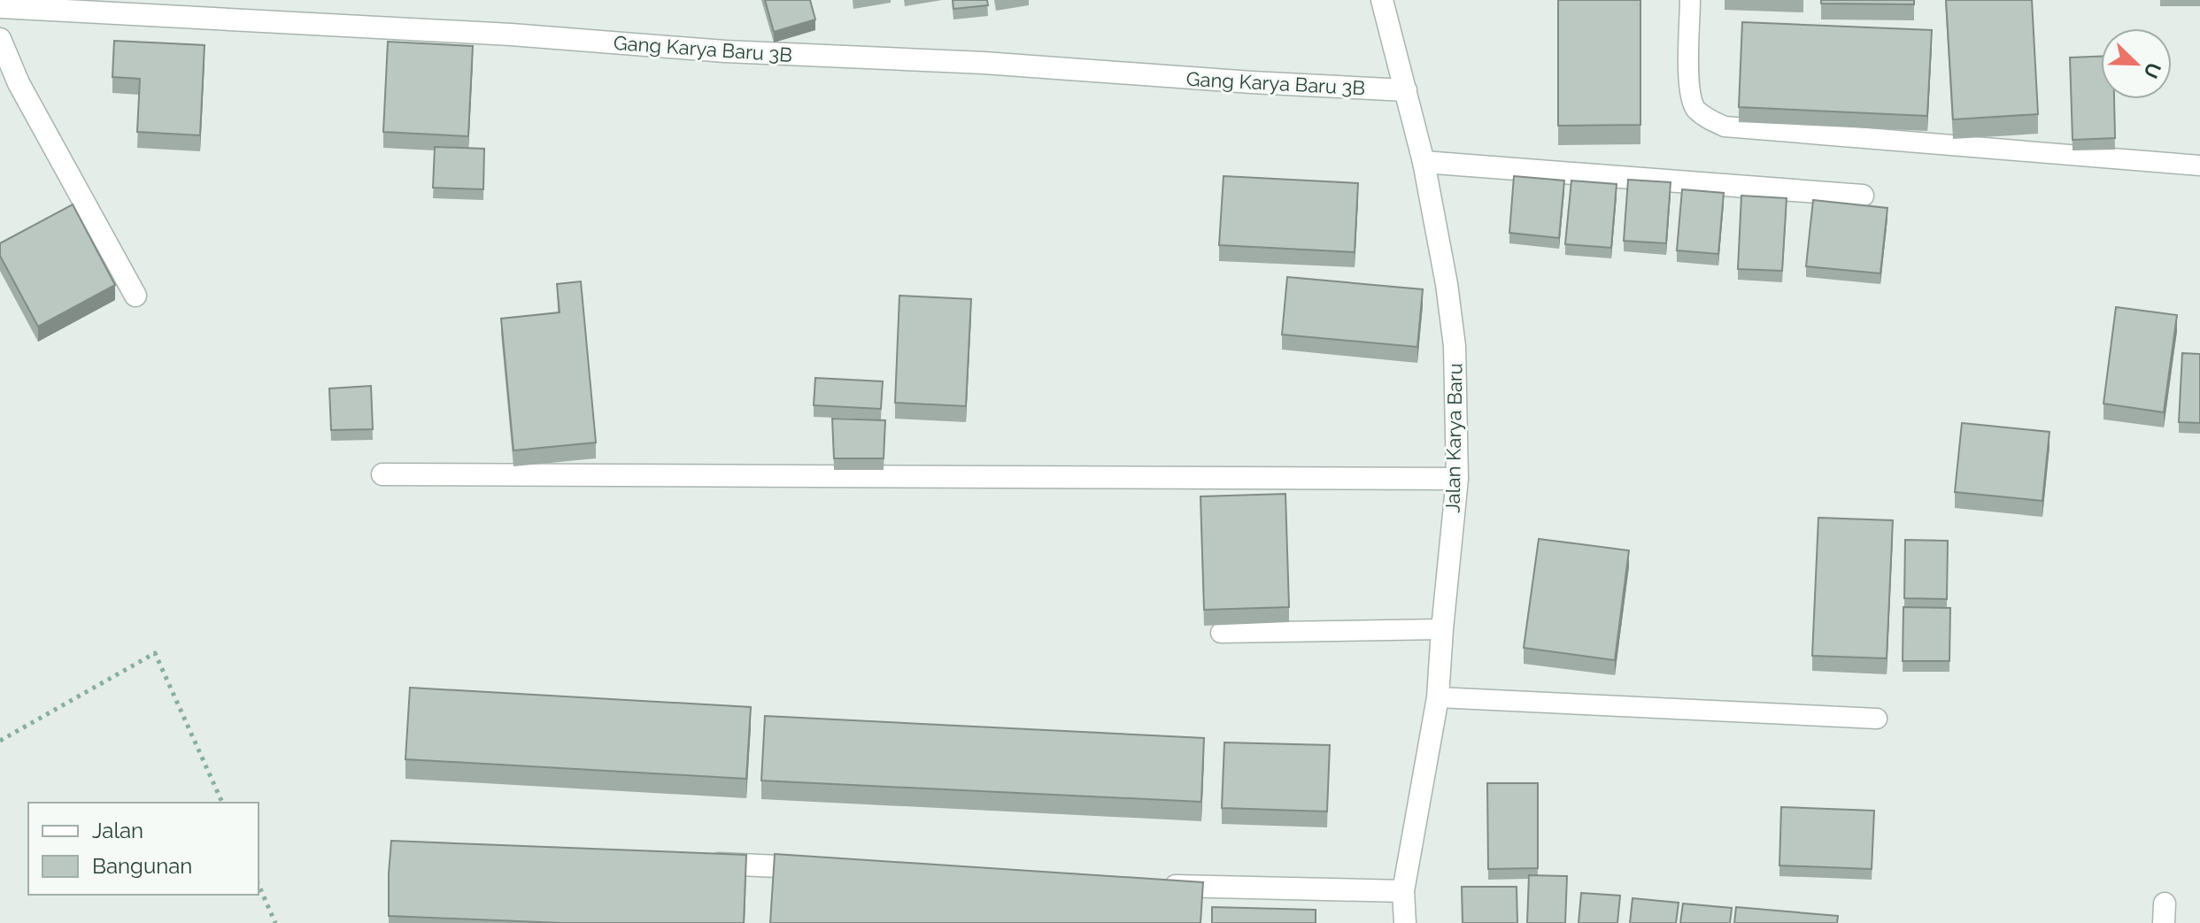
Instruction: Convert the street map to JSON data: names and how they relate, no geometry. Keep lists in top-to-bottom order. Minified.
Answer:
{"streets":{"street":["Gang Karya Baru 3B","Jalan Karya Baru"]},"crossings":[["Gang Karya Baru 3B","Jalan Karya Baru"]],"legend":["Jalan","Bangunan"],"north":"bottom right"}
